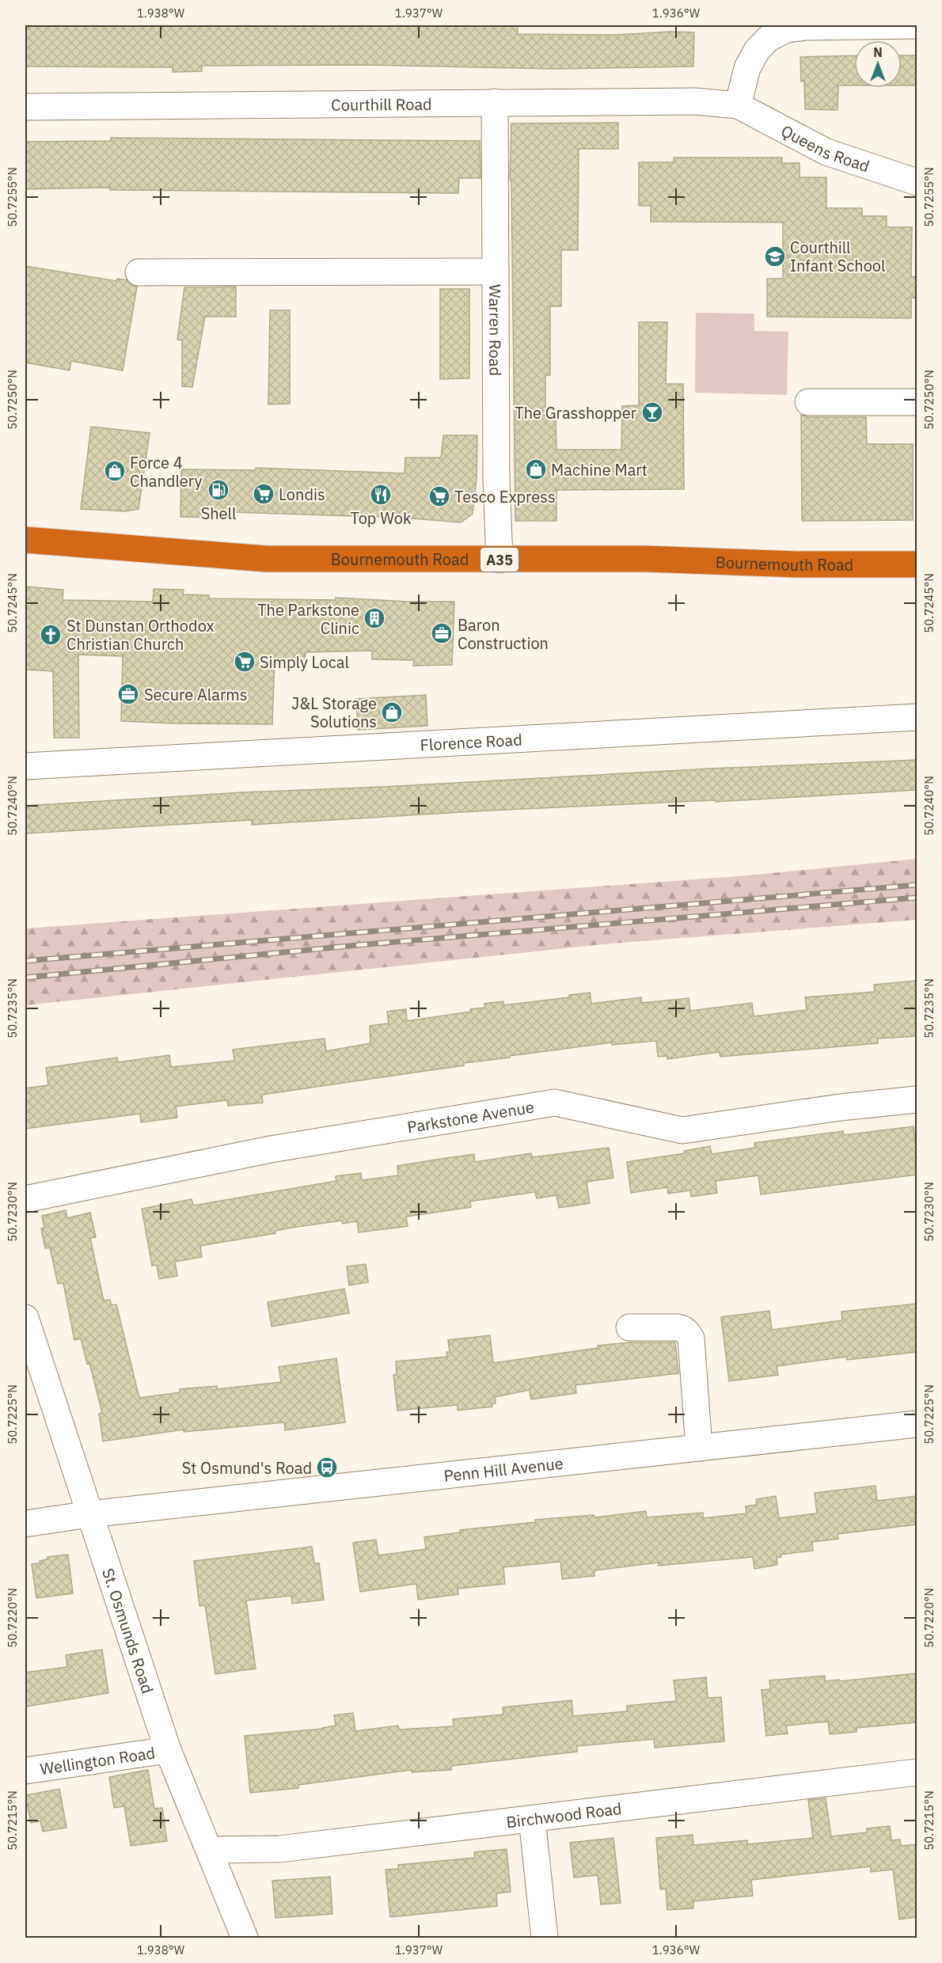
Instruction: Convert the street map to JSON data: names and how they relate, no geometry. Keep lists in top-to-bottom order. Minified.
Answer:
{"streets":{"highway":["Bournemouth Road","A35"],"street":["Courthill Road","Queens Road","Warren Road","Florence Road","Parkstone Avenue","Penn Hill Avenue","St. Osmunds Road","Wellington Road","Birchwood Road"]},"crossings":[["Courthill Road","Queens Road"],["Courthill Road","Warren Road"],["Warren Road","Bournemouth Road"],["Penn Hill Avenue","St. Osmunds Road"],["St. Osmunds Road","Wellington Road"],["St. Osmunds Road","Birchwood Road"]],"places":{"school or university":["Courthill Infant School"],"bar":["The Grasshopper"],"shop":["Machine Mart","Force 4 Chandlery","J&L Storage Solutions"],"fuel station":["Shell"],"supermarket":["Londis","Tesco Express","Simply Local"],"restaurant":["Top Wok"],"building":["The Parkstone Clinic"],"office":["Baron Construction","Secure Alarms"],"church":["St Dunstan Orthodox Christian Church"],"bus stop":["St Osmund's Road"]},"north":"top","coordinates":["1.938°W","1.937°W","1.936°W","50.7255°N","50.7250°N","50.7245°N","50.7240°N","50.7235°N","50.7230°N","50.7225°N","50.7220°N","50.7215°N"]}
